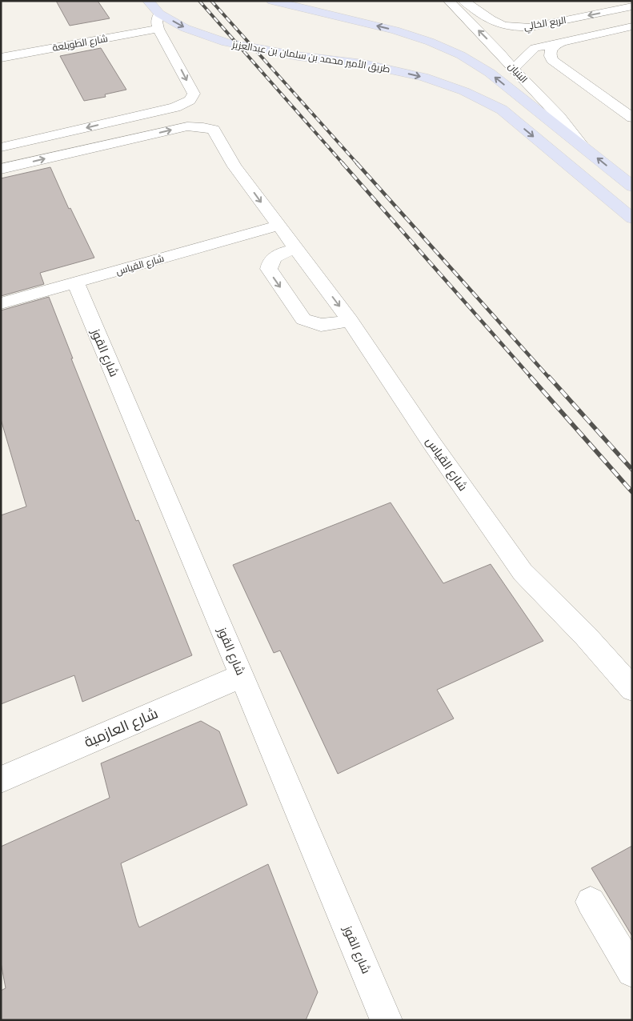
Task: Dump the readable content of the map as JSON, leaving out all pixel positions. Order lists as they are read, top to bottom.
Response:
{
  "streets": {
    "main road": ["طريق الأمير محمد بن سلمان بن عبدالعزيز"],
    "street": [
      "الربع الخالي",
      "شارع الطويلعة",
      "البنيان",
      "شارع القياس",
      "شارع القوز",
      "شارع العازمية"
    ]
  },
  "crossings": [
    ["الربع الخالي", "البنيان"],
    ["شارع الطويلعة", "شارع القياس"],
    ["شارع القياس", "شارع القوز"],
    ["شارع القوز", "شارع العازمية"]
  ],
  "one_way": ["البنيان"]
}
